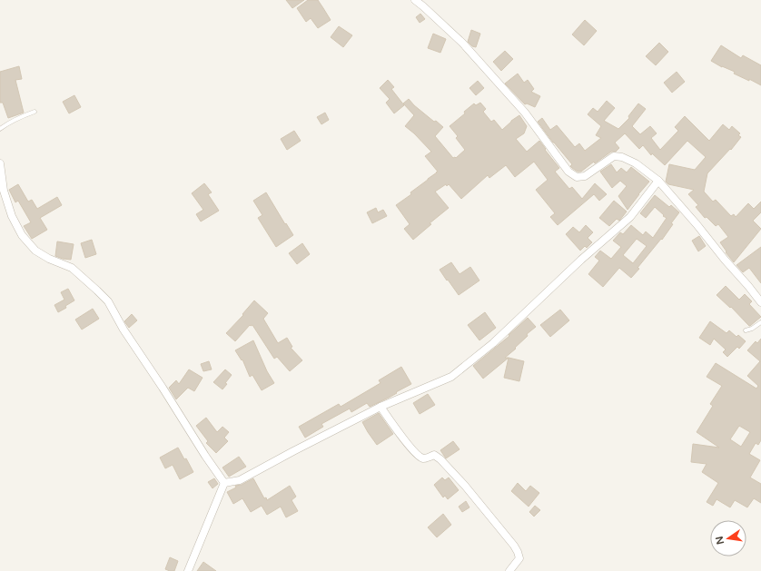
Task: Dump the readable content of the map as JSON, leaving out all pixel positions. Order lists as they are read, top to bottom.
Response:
{
  "north": "left"
}
